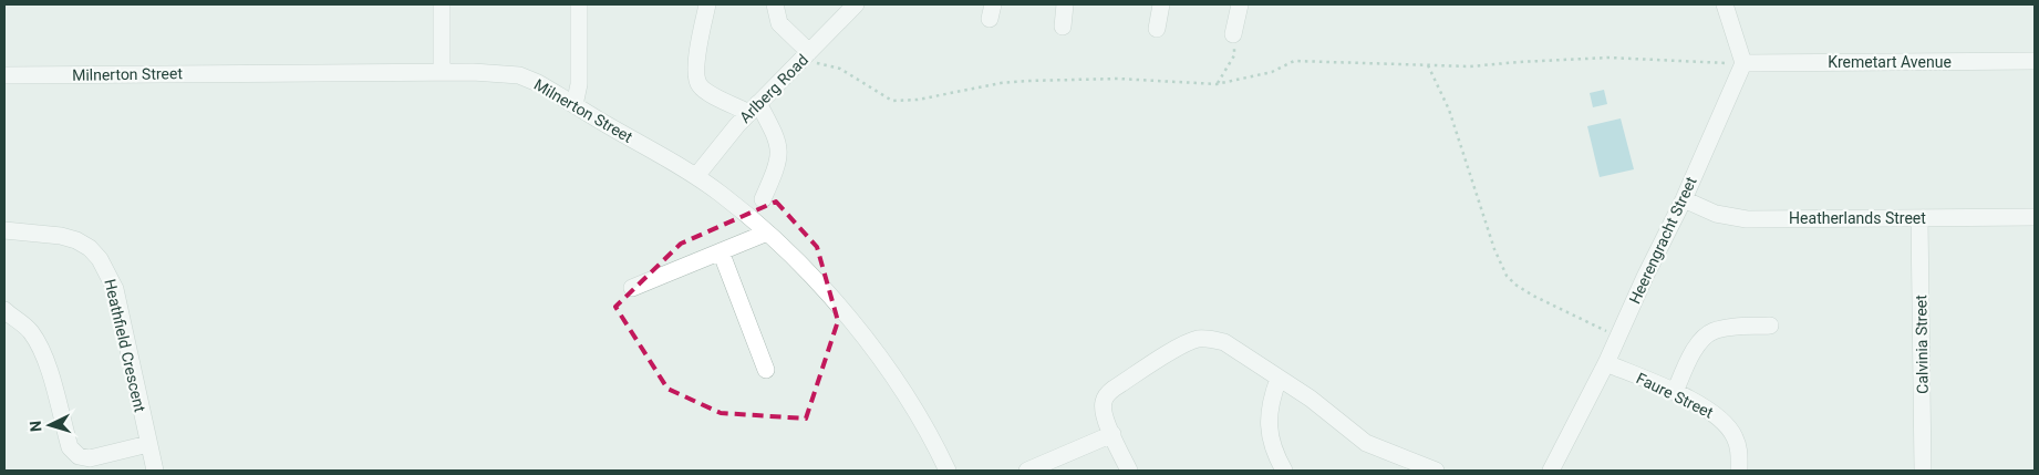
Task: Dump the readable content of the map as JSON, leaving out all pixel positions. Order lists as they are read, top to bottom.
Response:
{
  "streets": {
    "street": [
      "Kremetart Avenue",
      "Milnerton Street",
      "Arlberg Road",
      "Heatherlands Street",
      "Heerengracht Street",
      "Calvinia Street",
      "Heathfield Crescent",
      "Faure Street"
    ]
  },
  "crossings": [
    ["Kremetart Avenue", "Heerengracht Street"],
    ["Milnerton Street", "Arlberg Road"],
    ["Heatherlands Street", "Heerengracht Street"],
    ["Heatherlands Street", "Calvinia Street"],
    ["Heerengracht Street", "Faure Street"]
  ],
  "north": "left"
}
